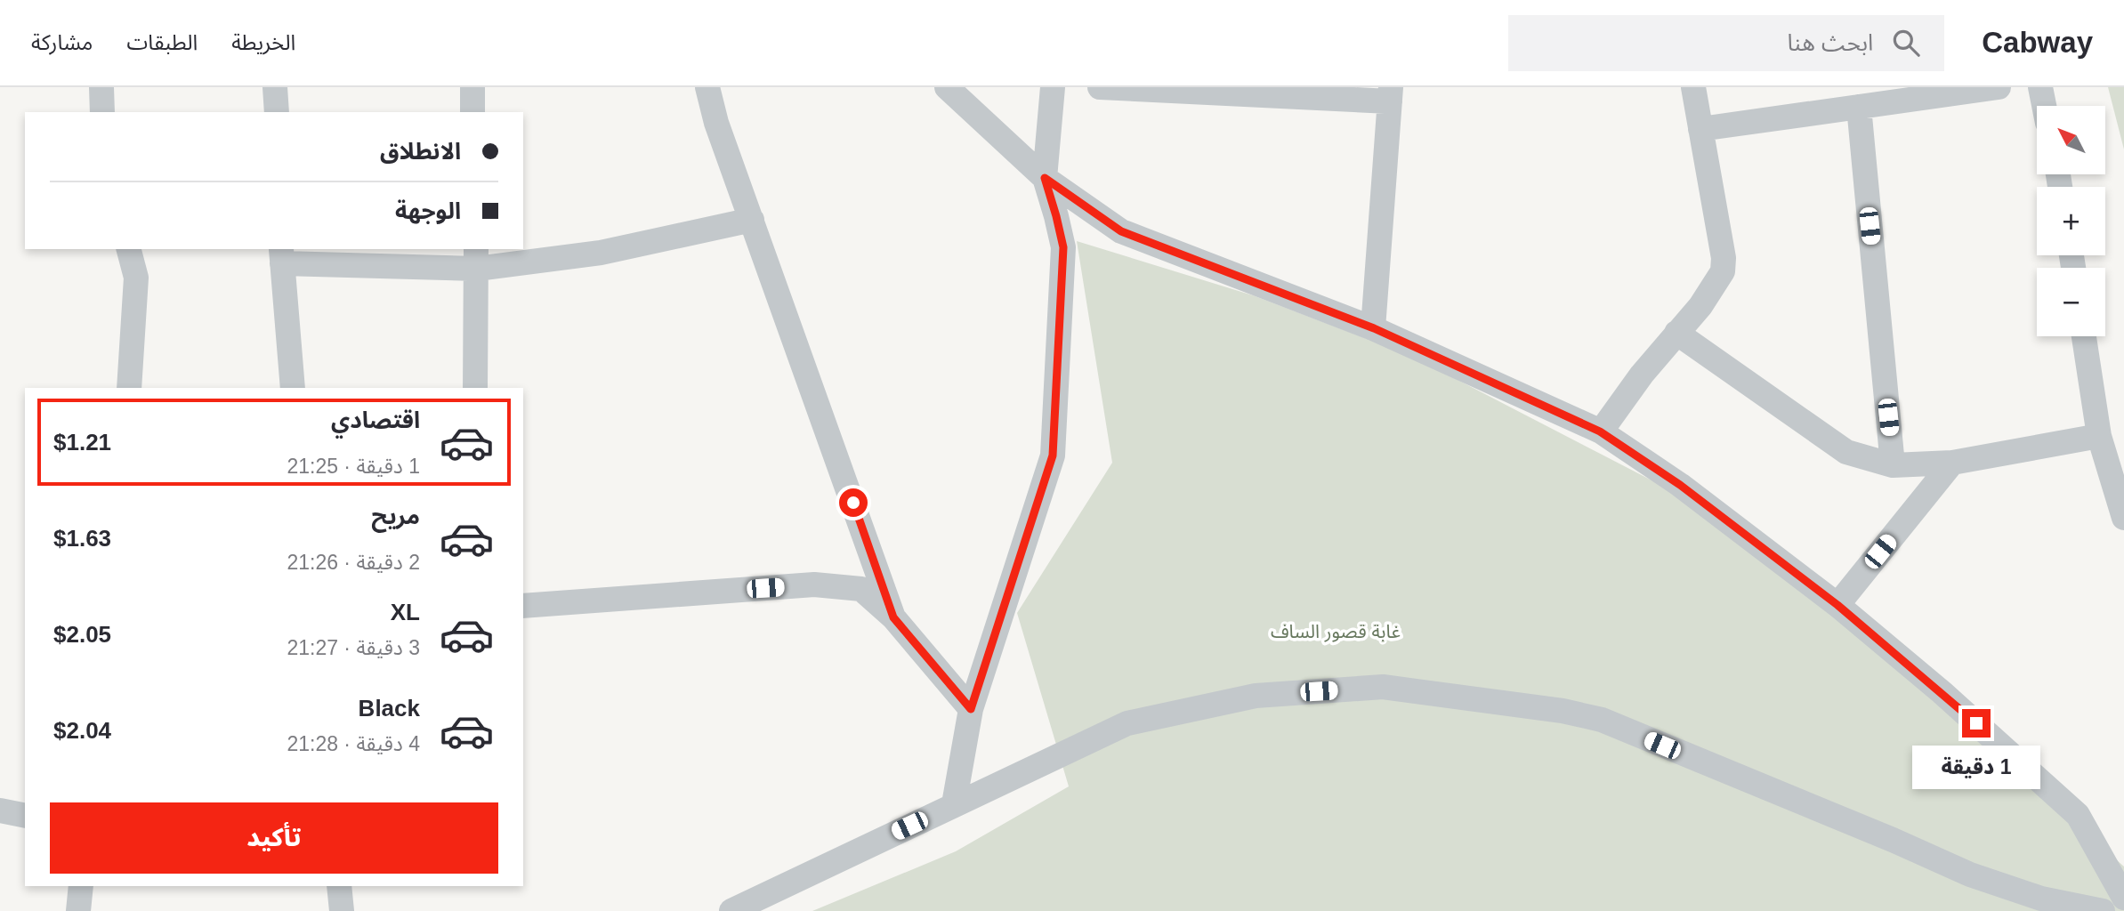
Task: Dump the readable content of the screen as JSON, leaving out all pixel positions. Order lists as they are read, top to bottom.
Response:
{
  "parks": ["غابة قصور الساف"],
  "north": "top left",
  "page": {
    "header": "Cabway",
    "search": "ابحث هنا",
    "nav": ["الخريطة", "الطبقات", "مشاركة"],
    "map_buttons": ["+", "−"],
    "banner": ["الانطلاق", "الوجهة"],
    "list": [
      {
        "name": "اقتصادي",
        "note": "1 دقيقة · 21:25",
        "value": "$1.21"
      },
      {
        "name": "مريح",
        "note": "2 دقيقة · 21:26",
        "value": "$1.63"
      },
      {
        "name": "XL",
        "note": "3 دقيقة · 21:27",
        "value": "$2.05"
      },
      {
        "name": "Black",
        "note": "4 دقيقة · 21:28",
        "value": "$2.04"
      }
    ],
    "bubble": "1 دقيقة",
    "buttons": "تأكيد"
  }
}
